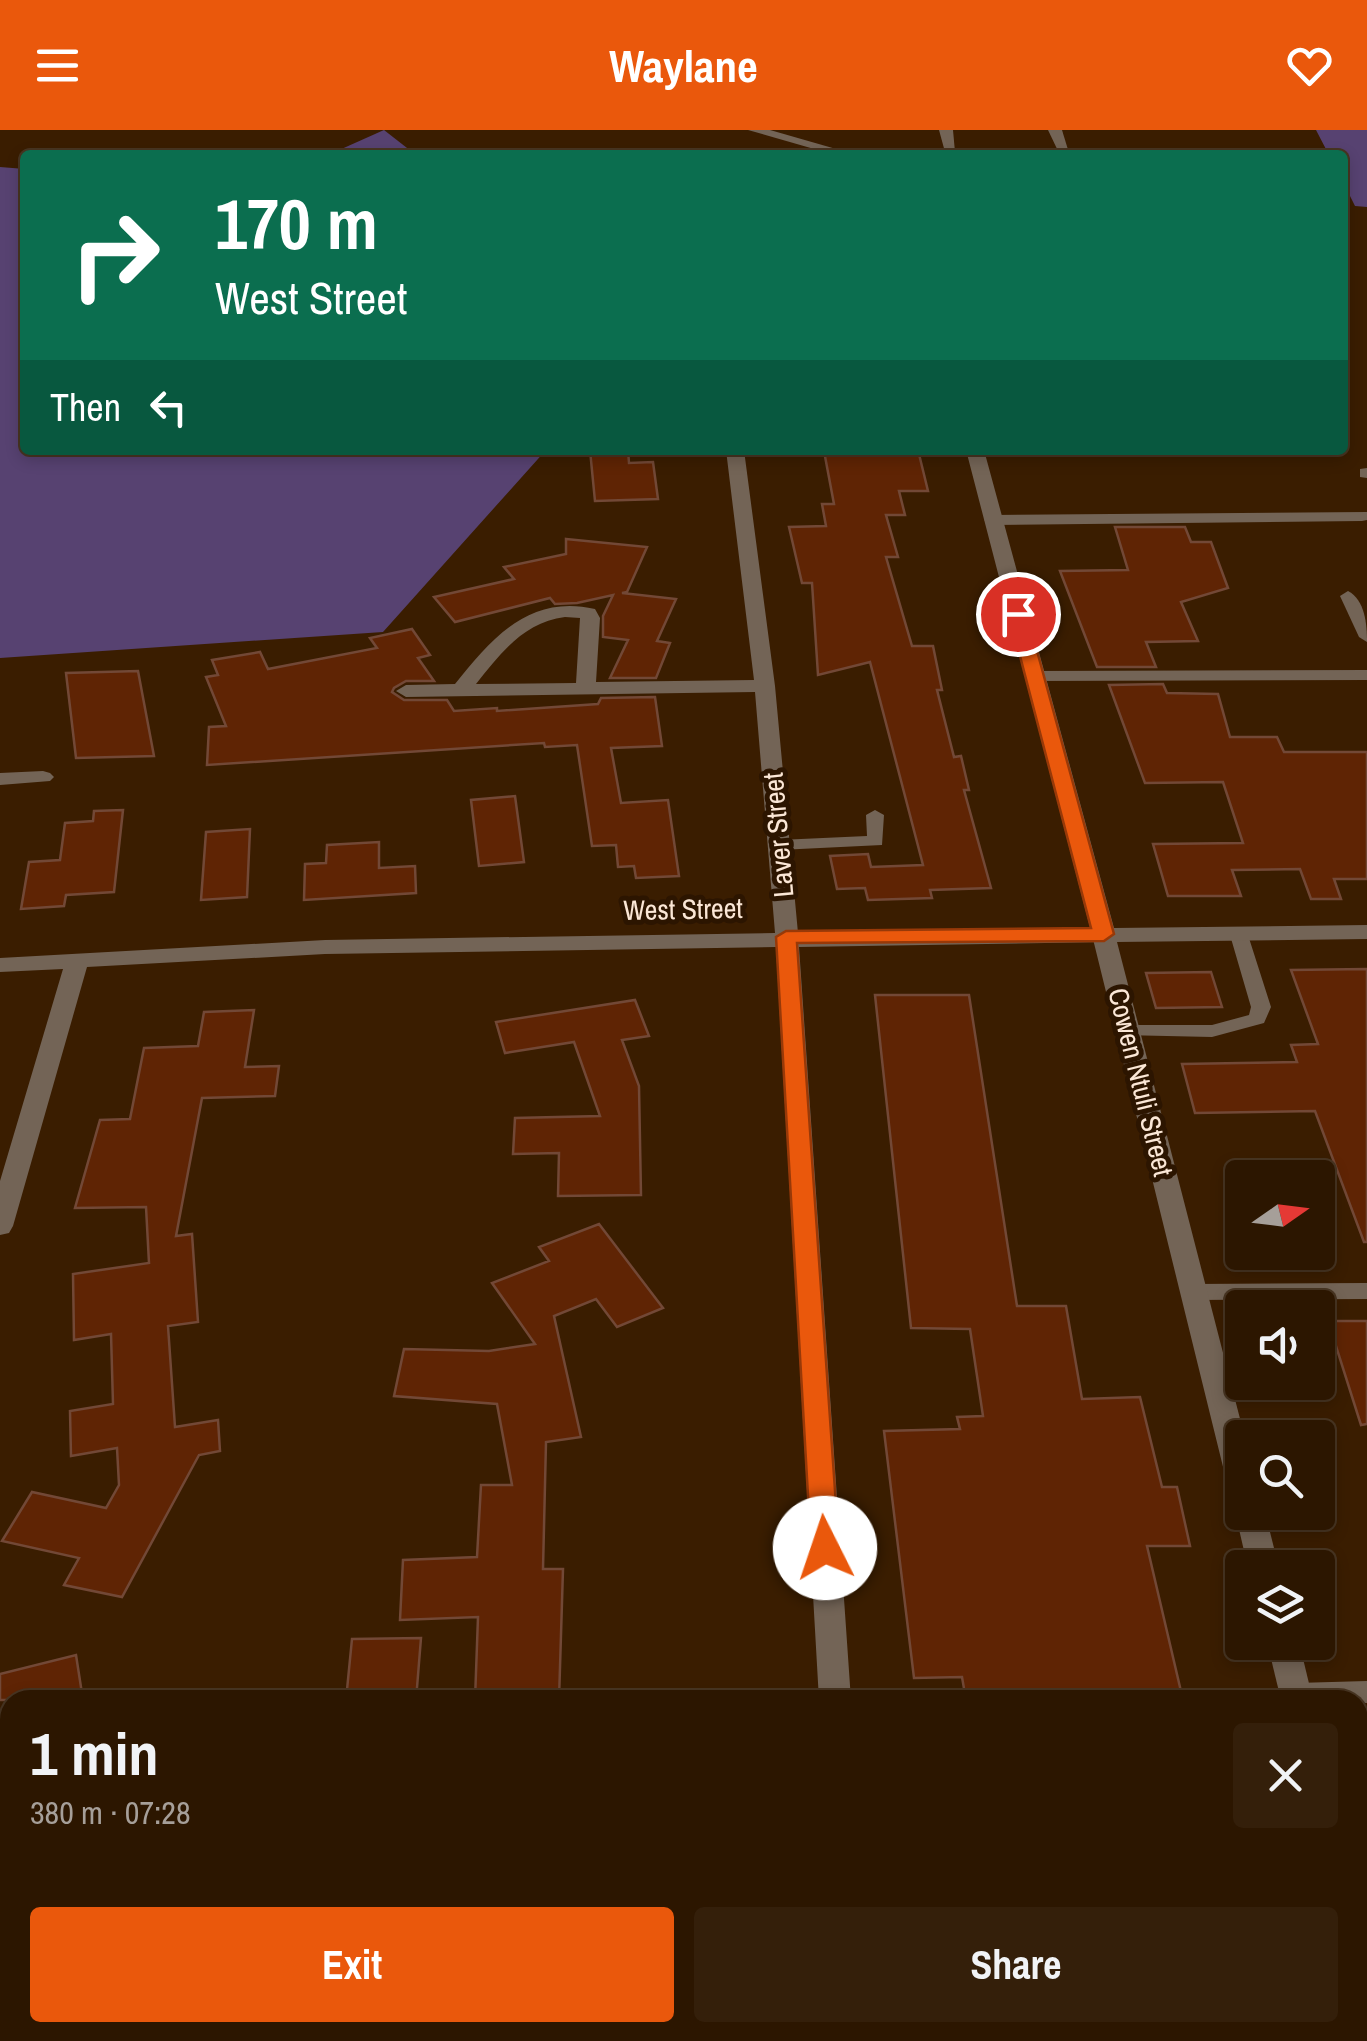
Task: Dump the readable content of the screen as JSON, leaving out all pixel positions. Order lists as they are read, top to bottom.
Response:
{
  "streets": {
    "street": ["Laver Street", "West Street", "Cowen Ntuli Street"]
  },
  "crossings": [
    ["Laver Street", "West Street"],
    ["West Street", "Cowen Ntuli Street"]
  ],
  "north": "right",
  "page": {
    "header": "Waylane",
    "turn": ["170 m", "West Street"],
    "then": "Then",
    "heading": ["1 min", "380 m · 07:28"],
    "buttons": ["Exit", "Share"]
  }
}
